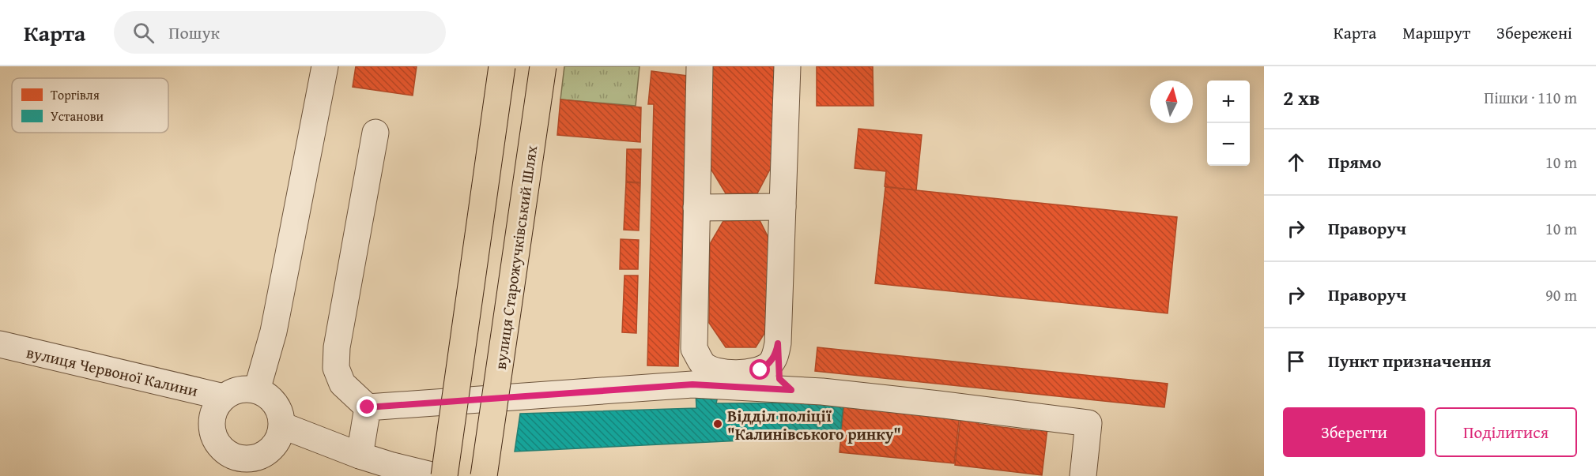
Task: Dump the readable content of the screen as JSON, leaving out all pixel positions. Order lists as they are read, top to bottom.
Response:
{
  "streets": {
    "main road": ["вулиця Старожучківський Шлях"],
    "lane": ["вулиця Червоної Калини"]
  },
  "places": ["Відділ поліції \"Калинівського ринку\""],
  "legend": ["Торгівля", "Установи"],
  "north": "top",
  "page": {
    "header": "Карта",
    "search": "Пошук",
    "nav": ["Карта", "Маршрут", "Збережені"],
    "heading": ["2 хв", "Пішки · 110 m"],
    "map_buttons": ["+", "−"],
    "list": [
      ["Прямо", "10 m"],
      ["Праворуч", "10 m"],
      ["Праворуч", "90 m"],
      "Пункт призначення"
    ],
    "buttons": ["Зберегти", "Поділитися"]
  }
}
